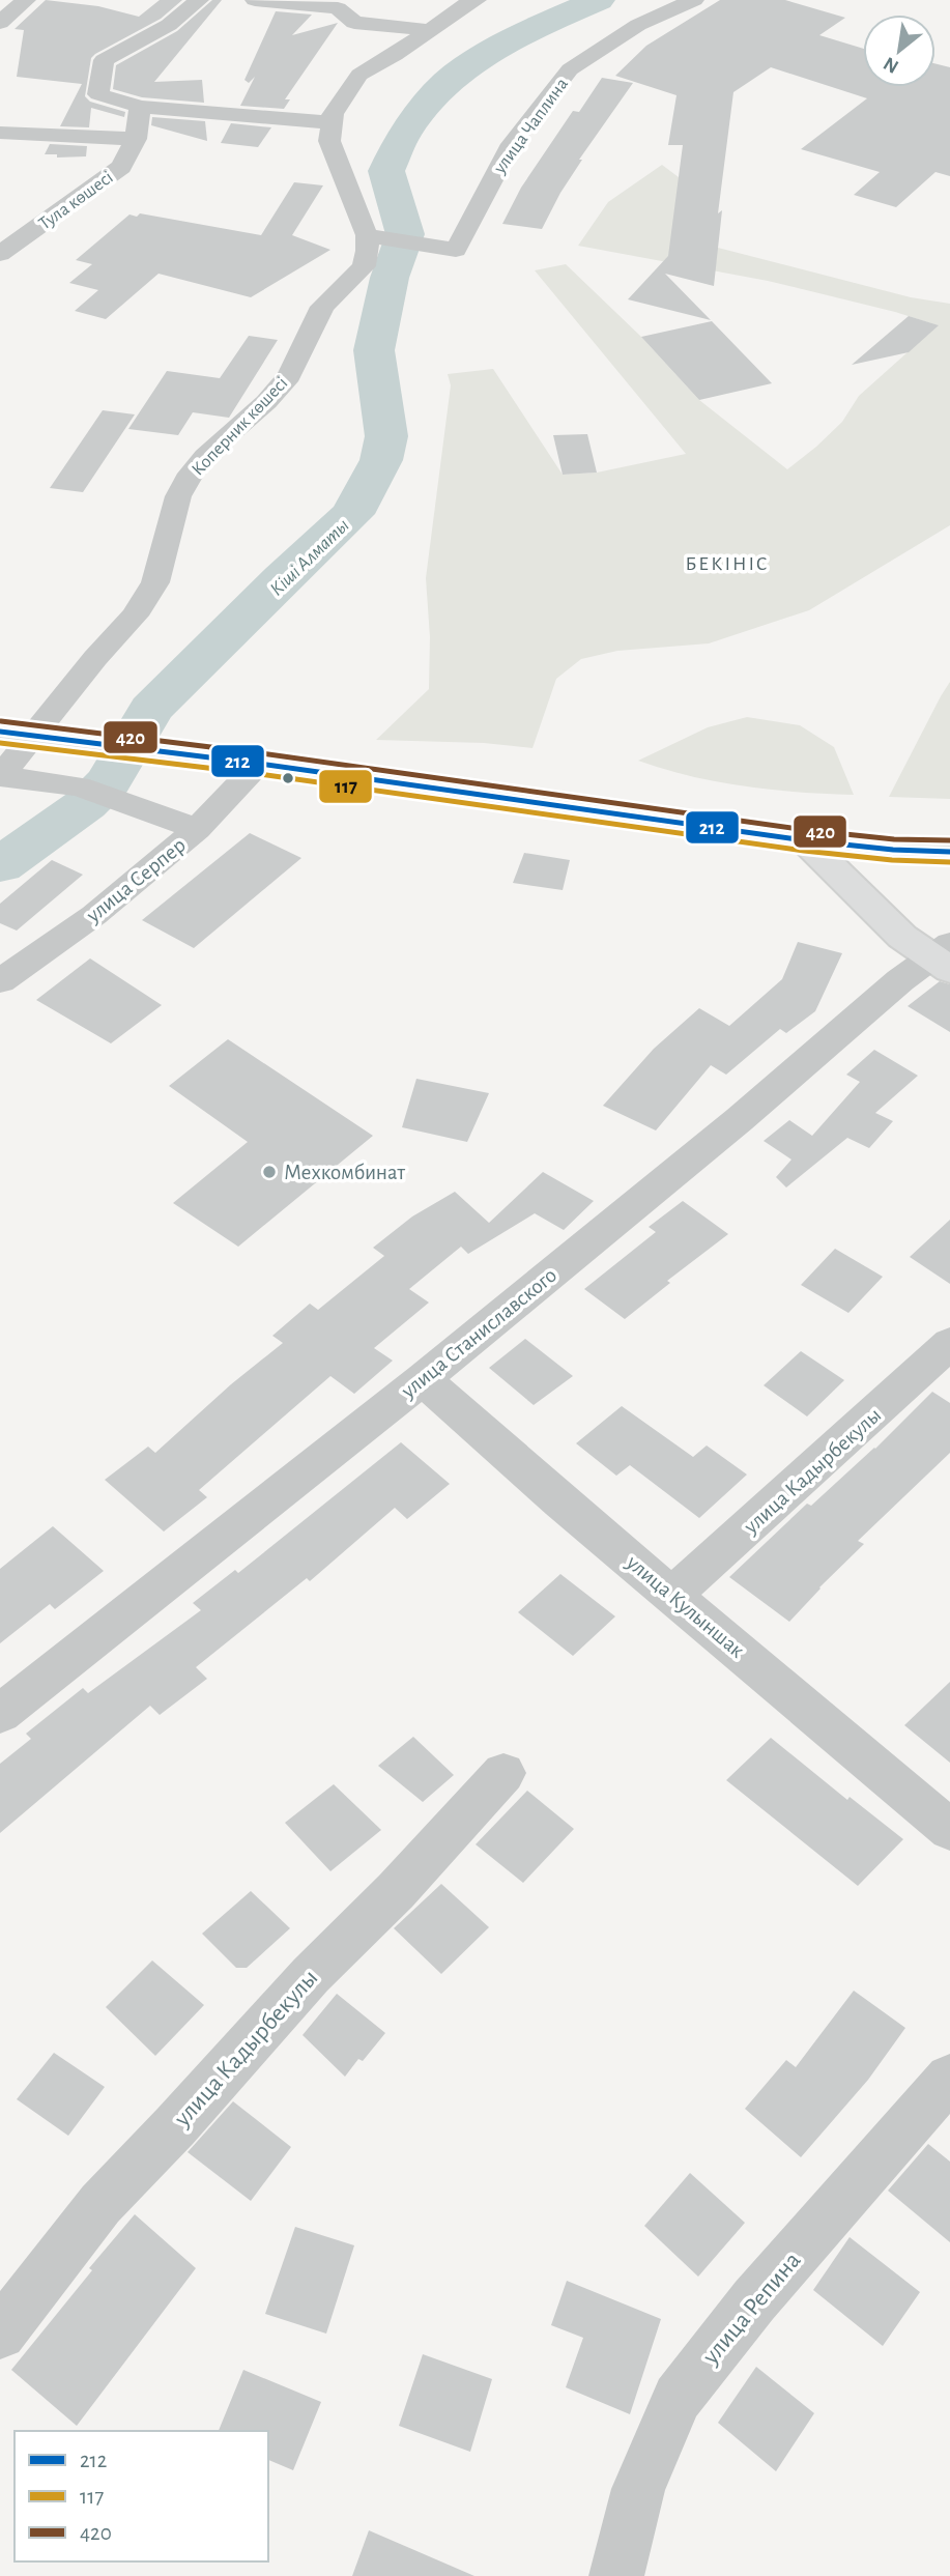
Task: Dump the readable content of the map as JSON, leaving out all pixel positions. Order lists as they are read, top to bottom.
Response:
{
  "streets": {
    "street": [
      "улица Чаплина",
      "Тула көшесі",
      "Коперник көшесі",
      "улица Серпер",
      "улица Станиславского",
      "улица Кадырбекулы",
      "улица Кулыншак",
      "улица Репина"
    ]
  },
  "crossings": [
    ["улица Чаплина", "Коперник көшесі"],
    ["улица Станиславского", "улица Кулыншак"],
    ["улица Кадырбекулы", "улица Кулыншак"]
  ],
  "districts": ["БЕКІНІС"],
  "water": ["Кіші Алматы"],
  "places": ["Мехкомбинат"],
  "lines": ["transit line 420", "transit line 212", "transit line 117"],
  "legend": ["212", "117", "420"],
  "north": "bottom left"
}
